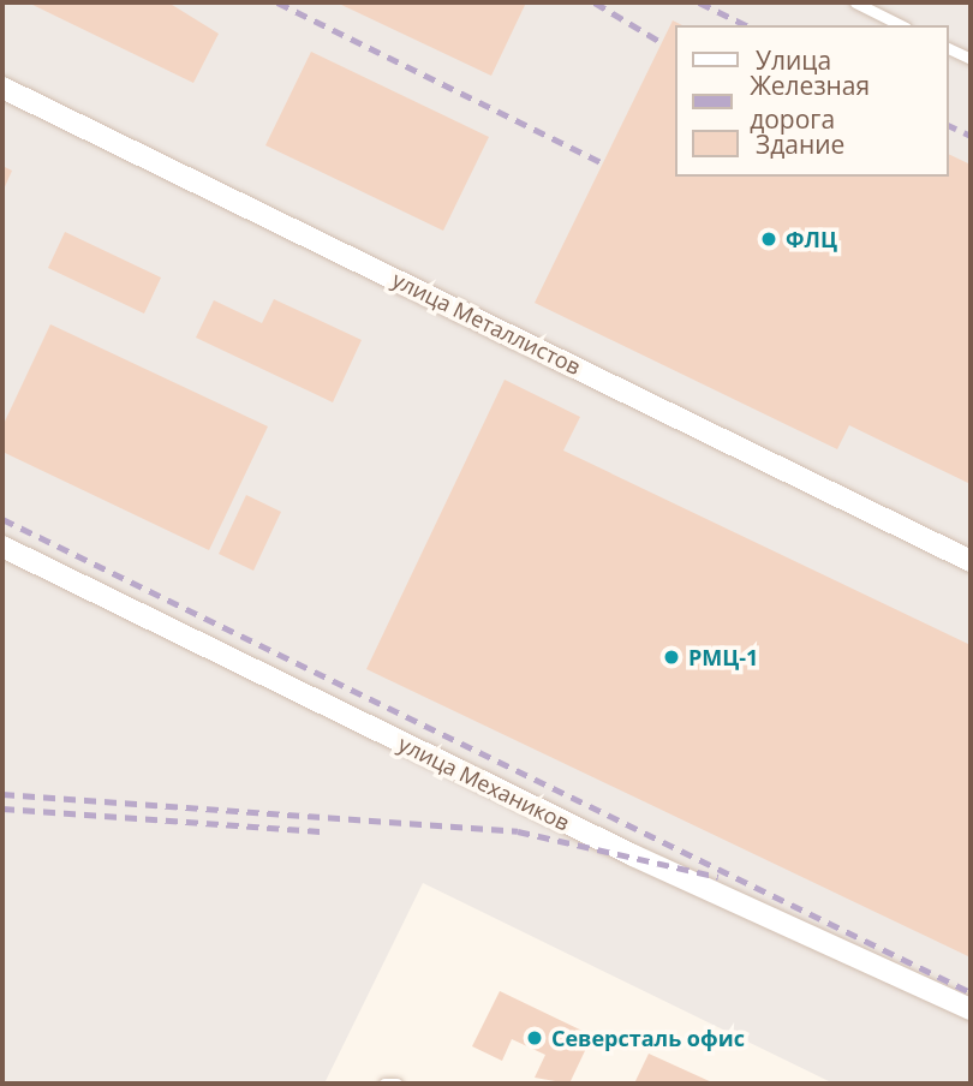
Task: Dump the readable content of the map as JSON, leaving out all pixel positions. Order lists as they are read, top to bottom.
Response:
{
  "streets": {
    "street": ["улица Металлистов", "улица Механиков"]
  },
  "places": ["ФЛЦ", "РМЦ-1", "Северсталь офис"],
  "legend": ["Улица", "Железная дорога", "Здание"]
}
